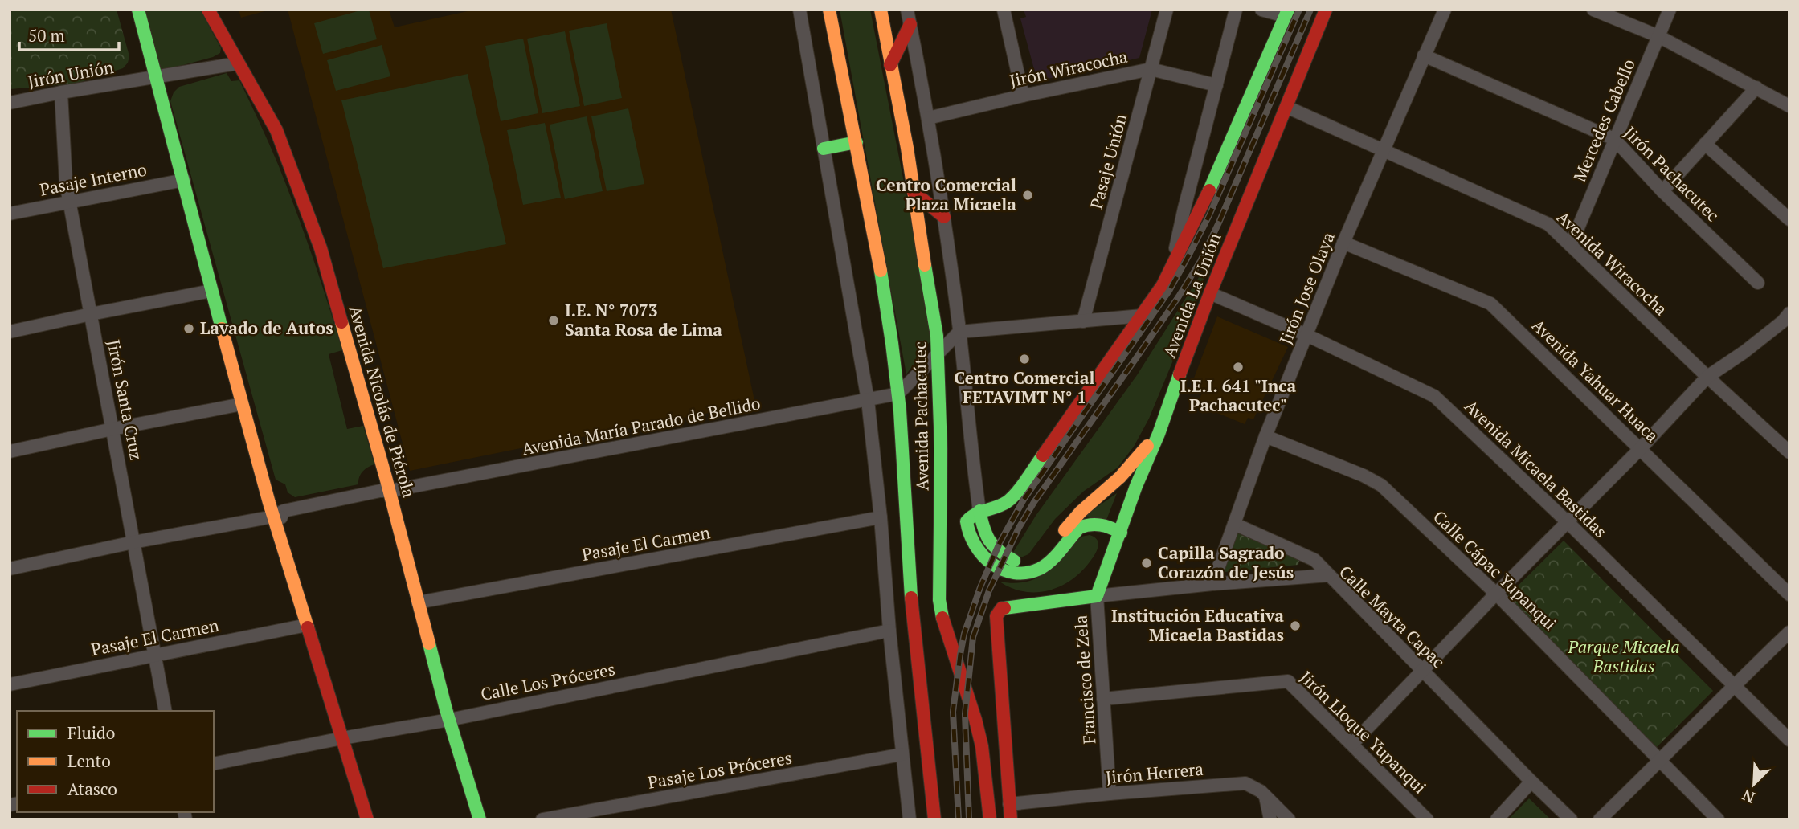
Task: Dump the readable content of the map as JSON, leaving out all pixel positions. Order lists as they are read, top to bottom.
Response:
{
  "streets": {
    "main road": [
      "Avenida La Unión",
      "Avenida Nicolás de Piérola",
      "Avenida Pachacútec",
      "Calle Mayta Capac"
    ],
    "street": [
      "Jirón Wiracocha",
      "Jirón Unión",
      "Mercedes Cabello",
      "Pasaje Unión",
      "Jirón Pachacutec",
      "Pasaje Interno",
      "Avenida Wiracocha",
      "Jirón Jose Olaya",
      "Avenida Yahuar Huaca",
      "Jirón Santa Cruz",
      "Avenida María Parado de Bellido",
      "Avenida Micaela Bastidas",
      "Pasaje El Carmen",
      "Calle Cápac Yupanqui",
      "Francisco de Zela",
      "Calle Los Próceres",
      "Jirón Lloque Yupanqui",
      "Pasaje Los Próceres",
      "Jirón Herrera"
    ]
  },
  "crossings": [
    ["Jirón Wiracocha", "Pasaje Unión"],
    ["Jirón Unión", "Jirón Santa Cruz"],
    ["Jirón Unión", "Avenida Nicolás de Piérola"],
    ["Mercedes Cabello", "Jirón Pachacutec"],
    ["Mercedes Cabello", "Avenida Wiracocha"],
    ["Jirón Pachacutec", "Jirón Jose Olaya"],
    ["Pasaje Interno", "Jirón Santa Cruz"],
    ["Avenida Wiracocha", "Jirón Jose Olaya"],
    ["Avenida Wiracocha", "Avenida La Unión"],
    ["Jirón Jose Olaya", "Avenida Yahuar Huaca"],
    ["Jirón Jose Olaya", "Avenida Micaela Bastidas"],
    ["Jirón Jose Olaya", "Calle Cápac Yupanqui"],
    ["Jirón Jose Olaya", "Calle Mayta Capac"],
    ["Avenida La Unión", "Avenida Micaela Bastidas"],
    ["Avenida La Unión", "Calle Mayta Capac"],
    ["Avenida La Unión", "Francisco de Zela"],
    ["Jirón Santa Cruz", "Avenida María Parado de Bellido"],
    ["Jirón Santa Cruz", "Pasaje El Carmen"],
    ["Avenida Nicolás de Piérola", "Avenida María Parado de Bellido"],
    ["Avenida Nicolás de Piérola", "Pasaje El Carmen"],
    ["Avenida Nicolás de Piérola", "Calle Los Próceres"],
    ["Avenida Pachacútec", "Avenida María Parado de Bellido"],
    ["Calle Mayta Capac", "Francisco de Zela"],
    ["Calle Mayta Capac", "Jirón Herrera"],
    ["Francisco de Zela", "Jirón Lloque Yupanqui"],
    ["Francisco de Zela", "Jirón Herrera"]
  ],
  "parks": ["Parque Micaela Bastidas"],
  "places": [
    "Centro Comercial Plaza Micaela",
    "I.E. N° 7073 Santa Rosa de Lima",
    "Lavado de Autos",
    "Centro Comercial FETAVIMT N° 1",
    "I.E.I. 641 \"Inca Pachacutec\"",
    "Capilla Sagrado Corazón de Jesús",
    "Institución Educativa Micaela Bastidas"
  ],
  "legend": ["Fluido", "Lento", "Atasco"],
  "scale_bar": "50 m",
  "north": "bottom left"
}
